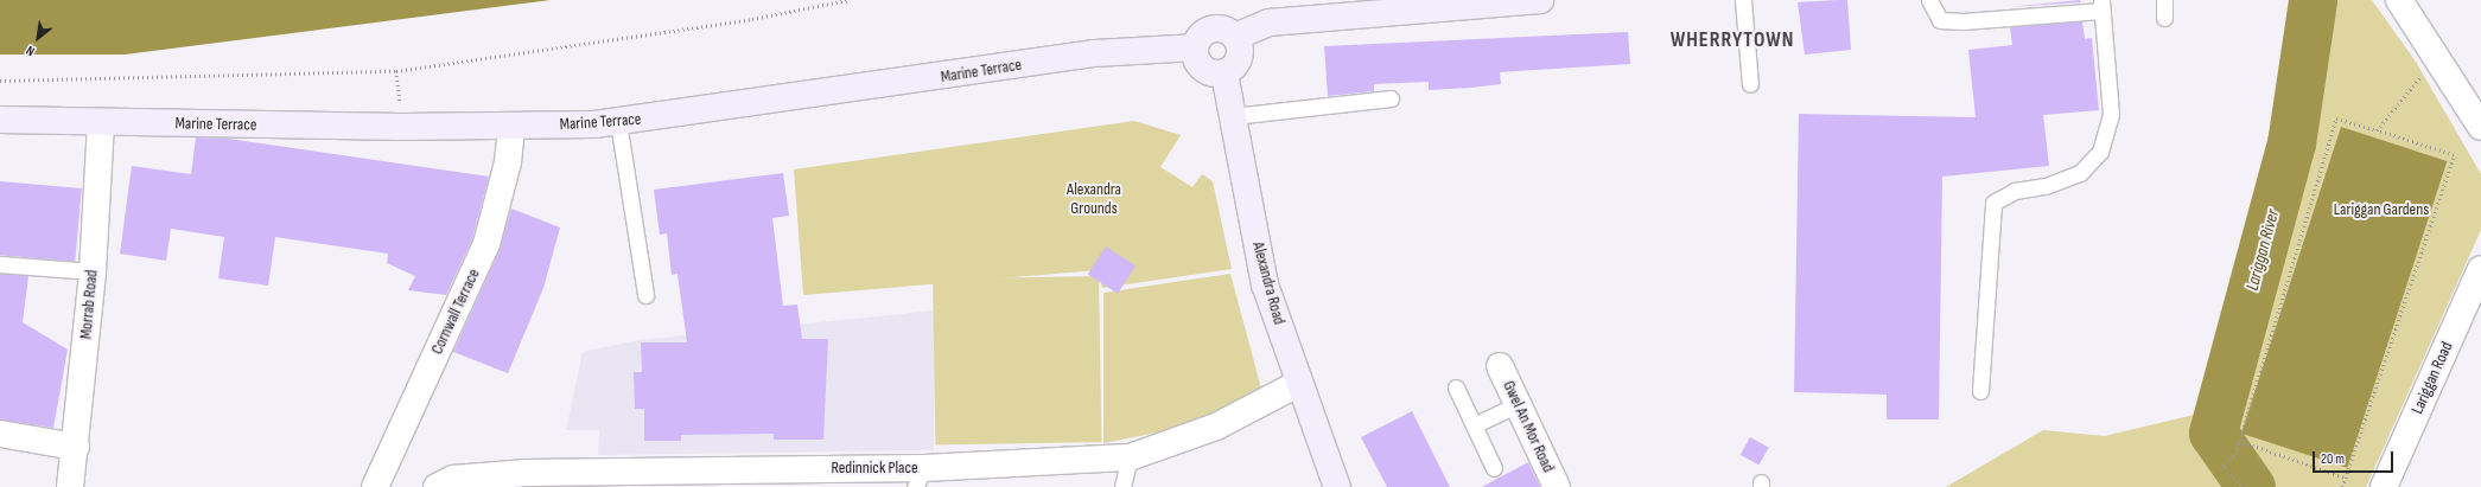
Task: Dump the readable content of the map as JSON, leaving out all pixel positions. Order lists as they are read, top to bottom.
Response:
{
  "streets": {
    "street": [
      "Marine Terrace",
      "Alexandra Road",
      "Morrab Road",
      "Cornwall Terrace",
      "Lariggan Road",
      "Gwel An Mor Road",
      "Redinnick Place"
    ]
  },
  "crossings": [
    ["Marine Terrace", "Alexandra Road"],
    ["Marine Terrace", "Morrab Road"],
    ["Marine Terrace", "Cornwall Terrace"],
    ["Alexandra Road", "Redinnick Place"]
  ],
  "districts": ["WHERRYTOWN"],
  "water": ["Lariggan River"],
  "parks": ["Alexandra Grounds", "Lariggan Gardens"],
  "scale_bar": "20 m",
  "north": "bottom left"
}
